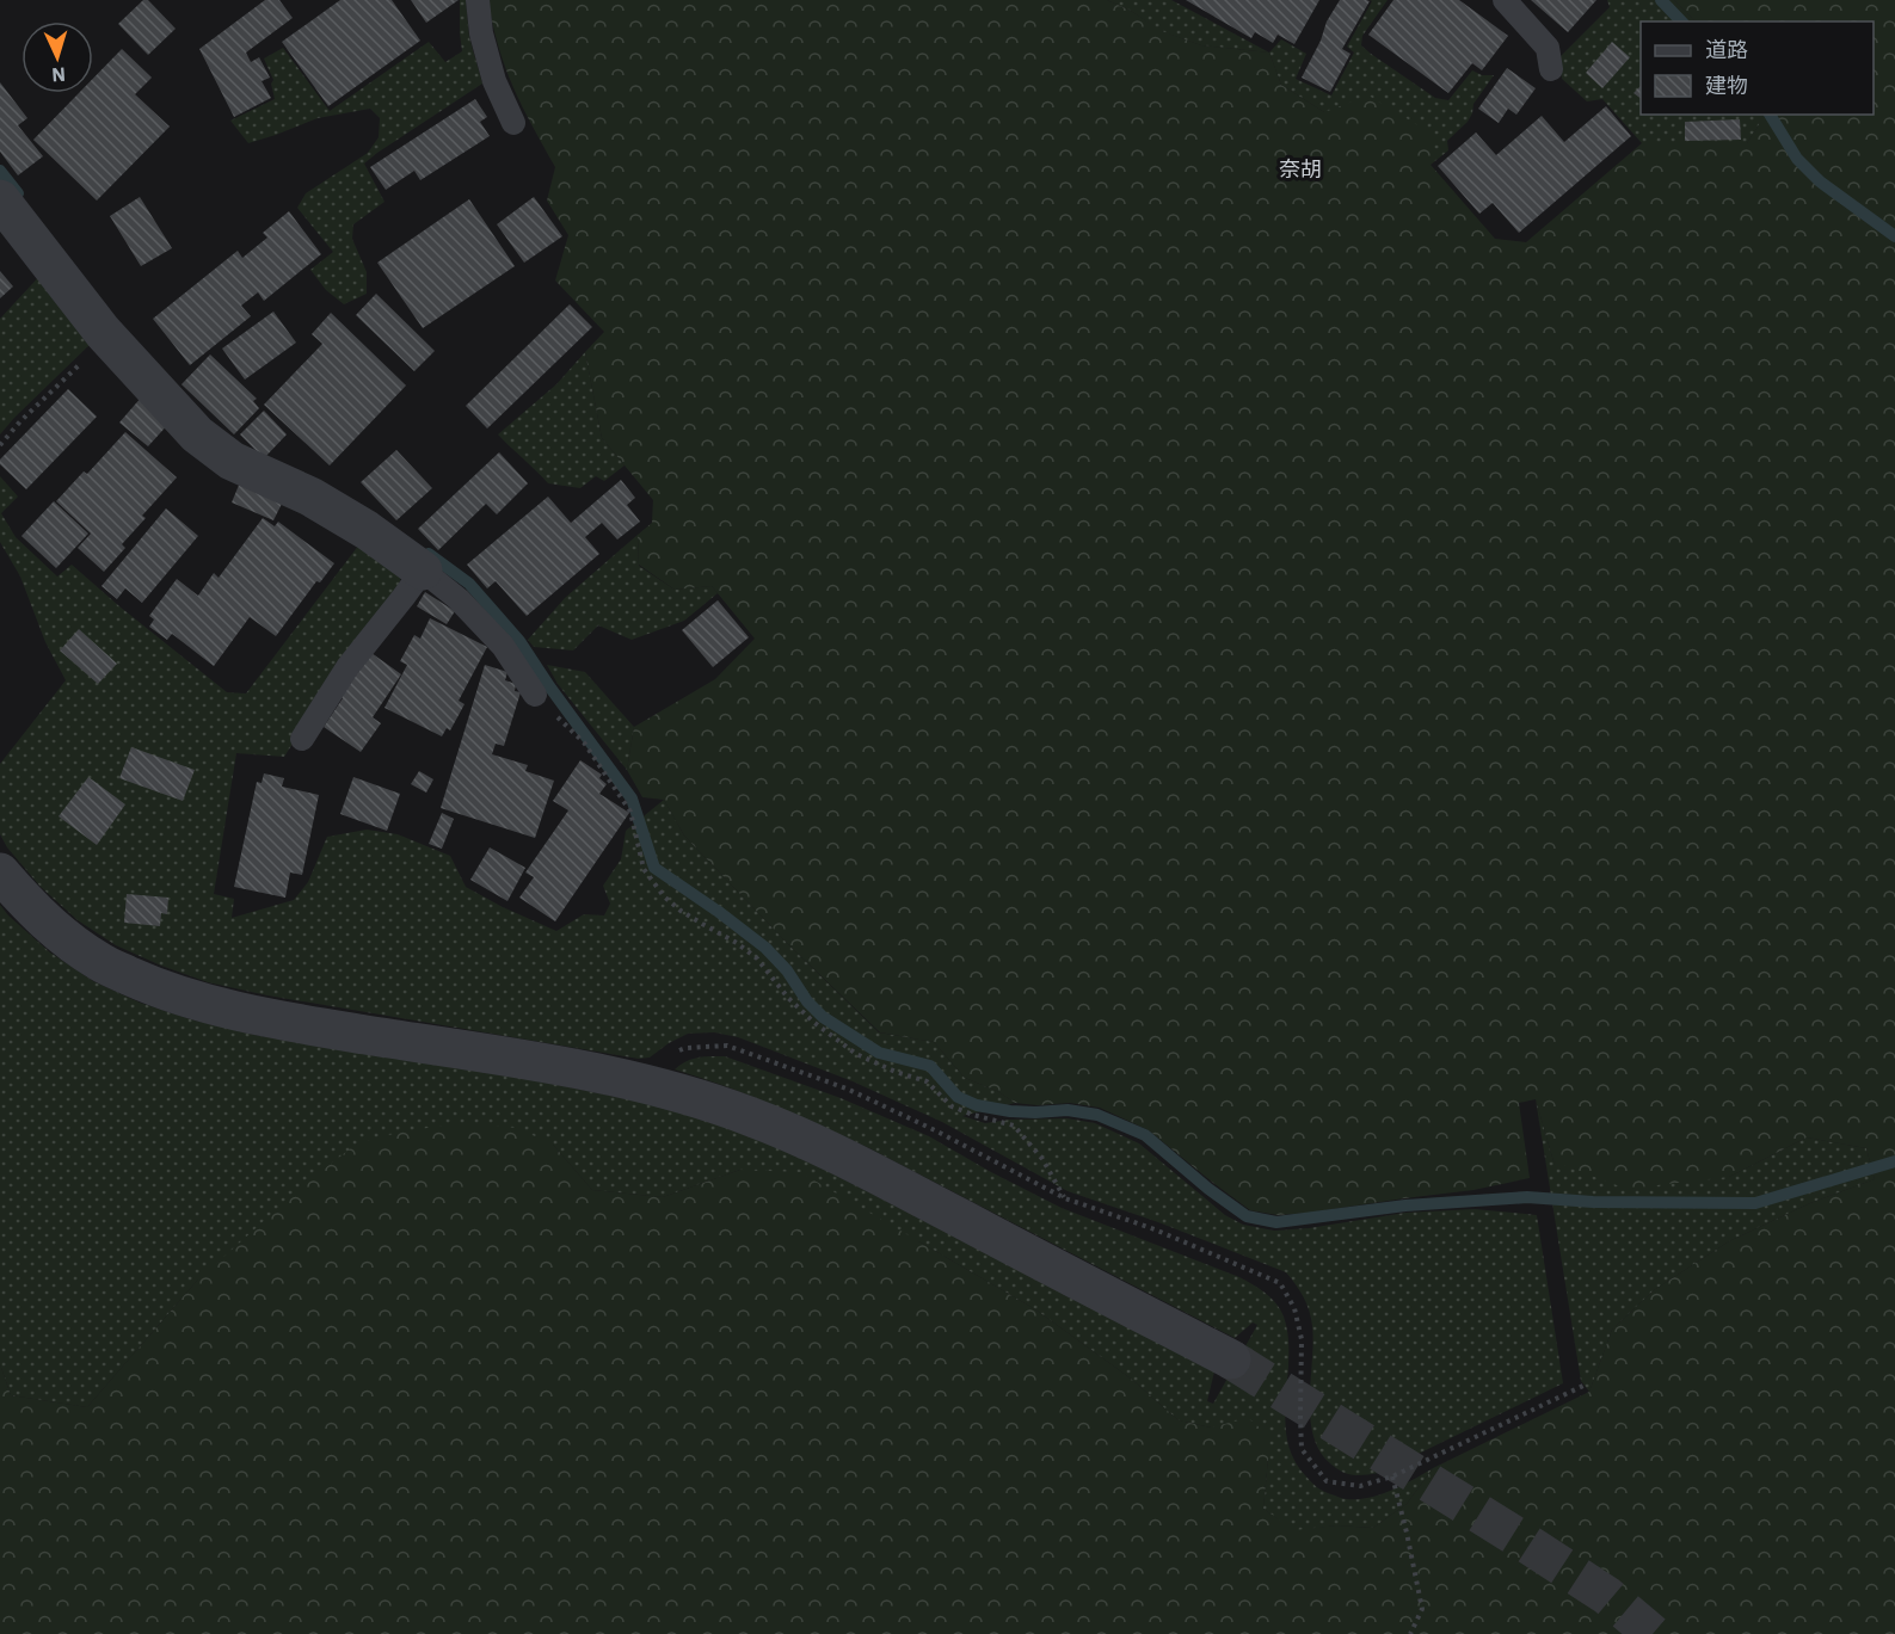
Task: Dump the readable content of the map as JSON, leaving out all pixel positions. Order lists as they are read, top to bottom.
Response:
{
  "districts": ["奈胡"],
  "legend": ["道路", "建物"],
  "north": "bottom"
}
